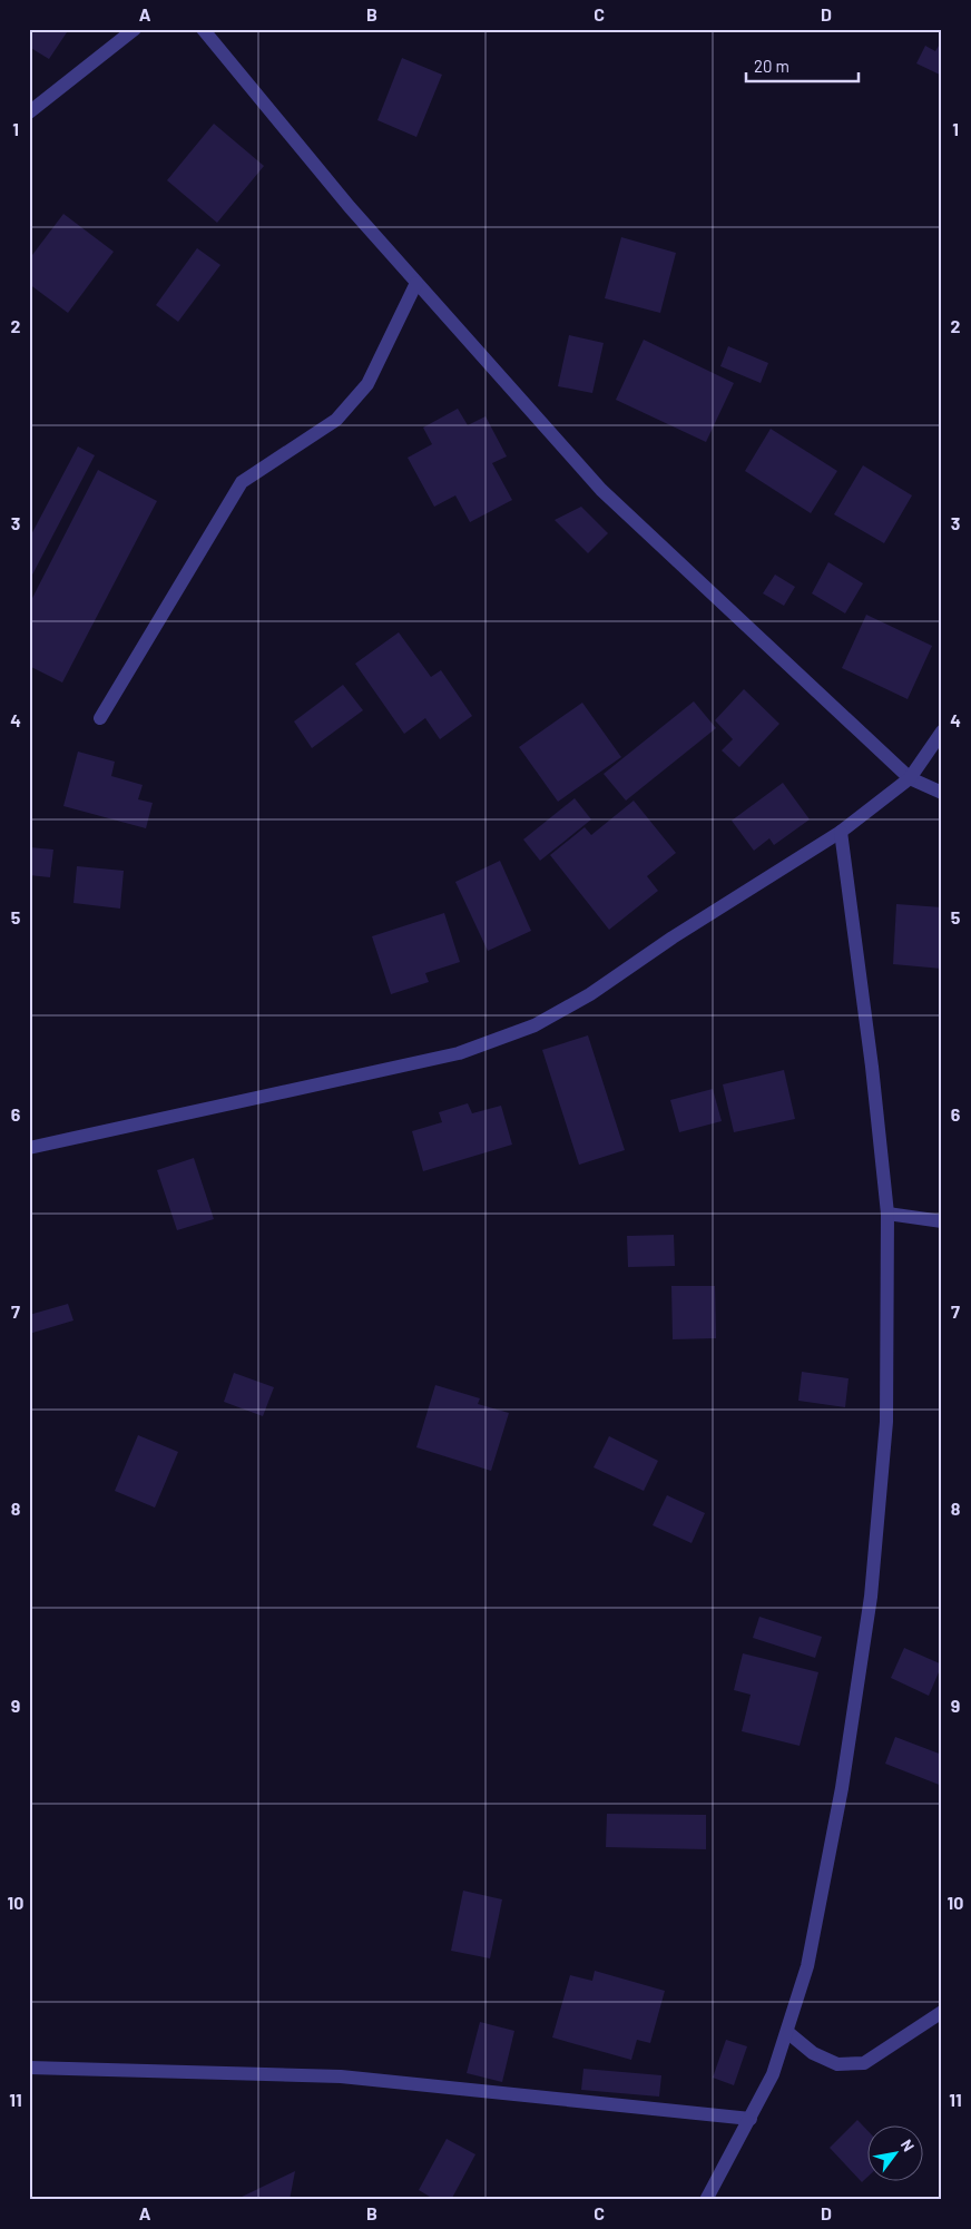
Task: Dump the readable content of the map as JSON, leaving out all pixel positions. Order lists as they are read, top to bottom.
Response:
{
  "scale_bar": "20 m",
  "north": "top right",
  "grid": {
    "columns": [
      "A",
      "B",
      "C",
      "D"
    ],
    "rows": [
      "1",
      "2",
      "3",
      "4",
      "5",
      "6",
      "7",
      "8",
      "9",
      "10",
      "11"
    ]
  }
}
